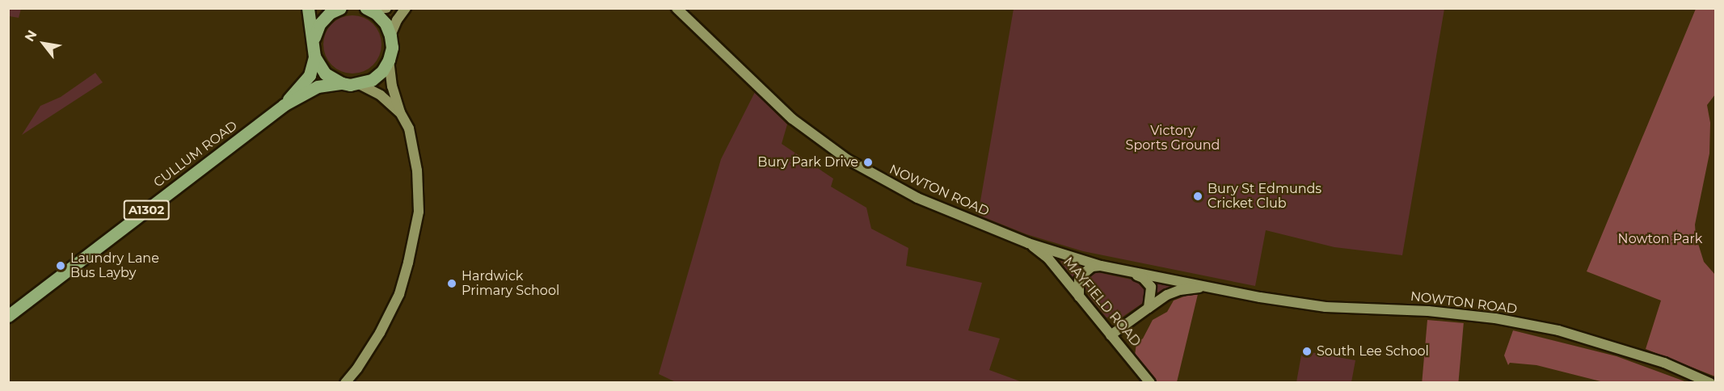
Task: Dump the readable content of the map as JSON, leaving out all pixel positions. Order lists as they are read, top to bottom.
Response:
{
  "streets": {
    "main road": ["CULLUM ROAD", "A1302"],
    "street": ["NOWTON ROAD", "MAYFIELD ROAD"]
  },
  "crossings": [
    ["NOWTON ROAD", "MAYFIELD ROAD"]
  ],
  "parks": ["Victory Sports Ground", "Nowton Park"],
  "places": [
    "Bury Park Drive",
    "Bury St Edmunds Cricket Club",
    "Laundry Lane Bus Layby",
    "Hardwick Primary School",
    "South Lee School"
  ],
  "north": "top left"
}
